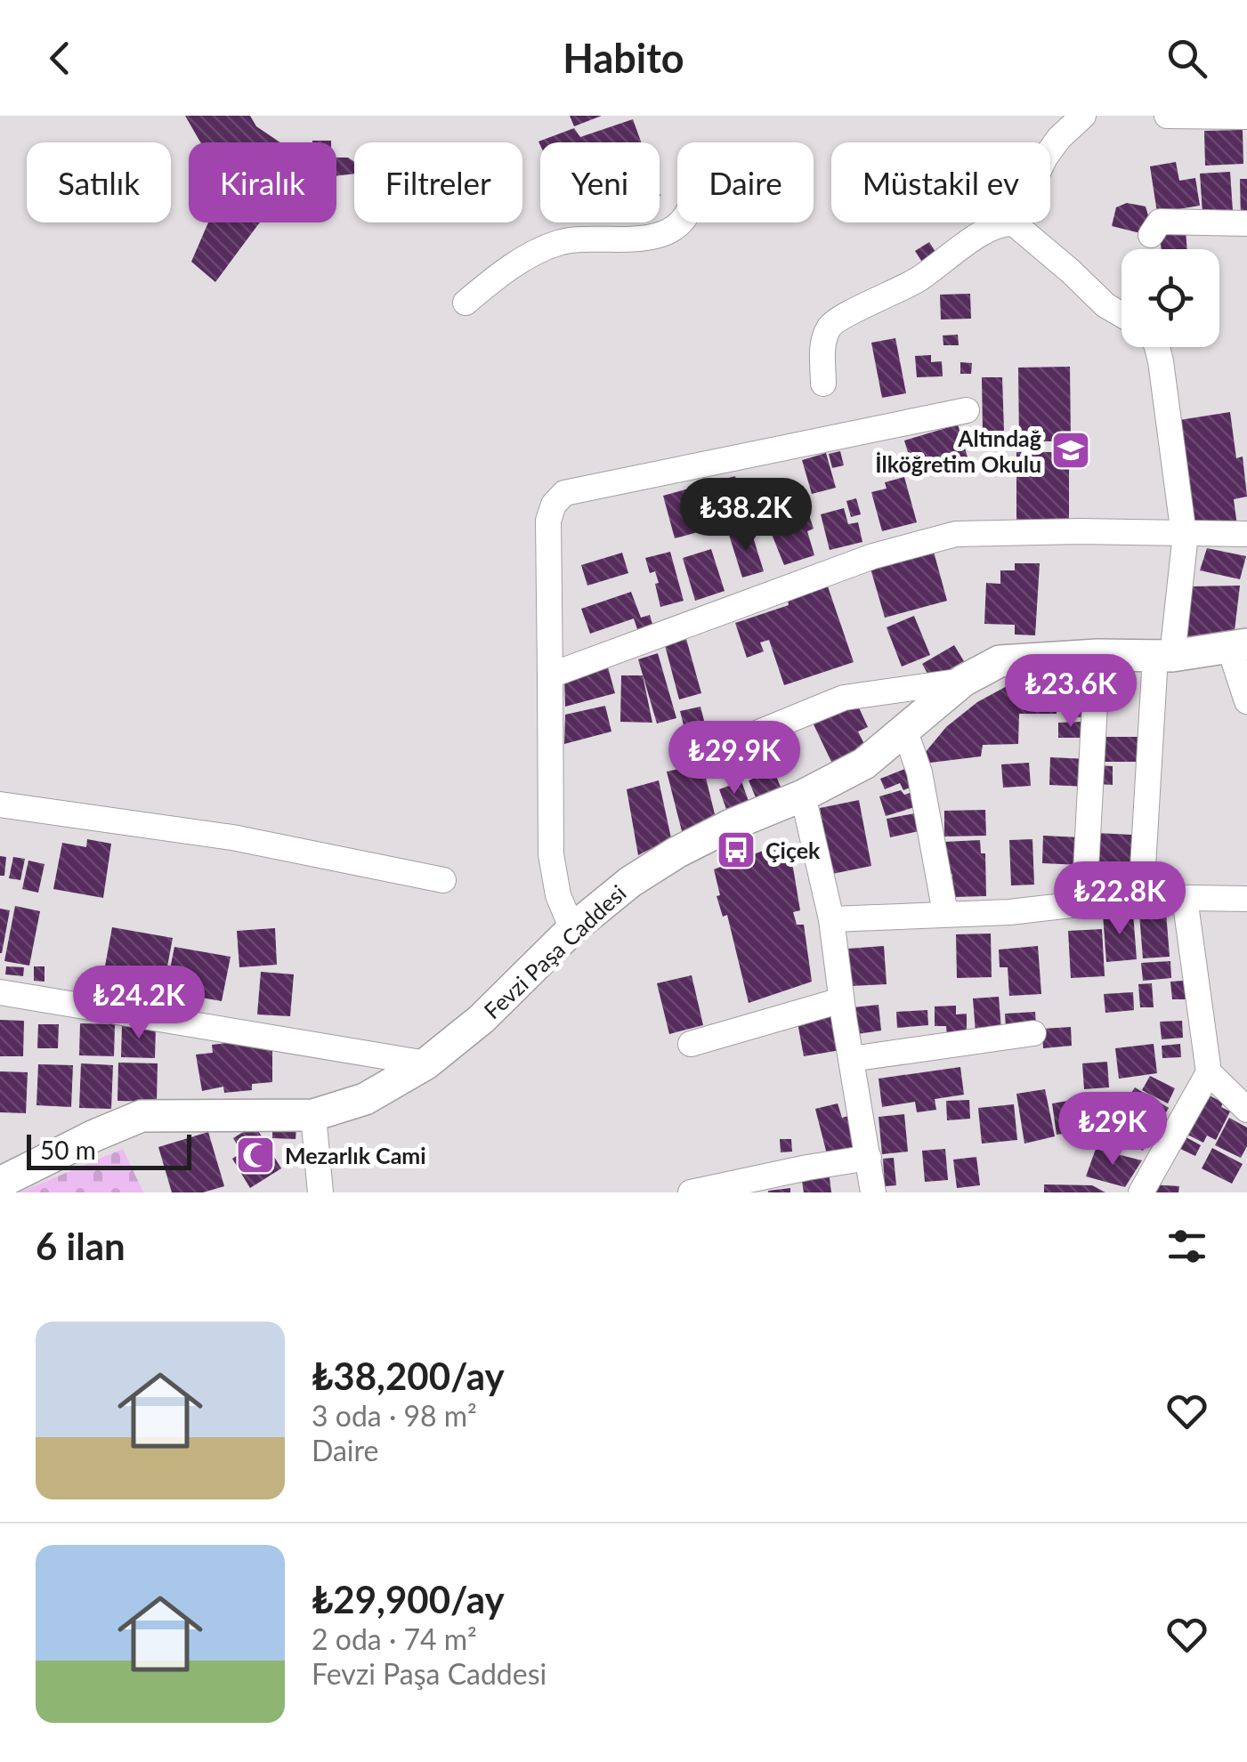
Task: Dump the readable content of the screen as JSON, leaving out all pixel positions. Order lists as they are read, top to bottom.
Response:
{
  "streets": {
    "street": ["Fevzi Paşa Caddesi"]
  },
  "places": {
    "school or university": ["Altındağ İlköğretim Okulu"],
    "bus stop": ["Çiçek"],
    "mosque": ["Mezarlık Cami"]
  },
  "scale_bar": "50 m",
  "page": {
    "header": "Habito",
    "chip": [
      "Satılık",
      "Kiralık",
      "Filtreler",
      "Yeni",
      "Daire",
      "Müstakil ev"
    ],
    "price": [
      "₺38.2K",
      "₺23.6K",
      "₺29.9K",
      "₺22.8K",
      "₺24.2K",
      "₺29K"
    ],
    "scale": "50 m",
    "heading": "6 ilan",
    "list": [
      {
        "name": "₺38,200/ay",
        "note": "3 oda · 98 m² · Daire"
      },
      {
        "name": "₺29,900/ay",
        "note": "2 oda · 74 m² · Fevzi Paşa Caddesi"
      }
    ]
  }
}
